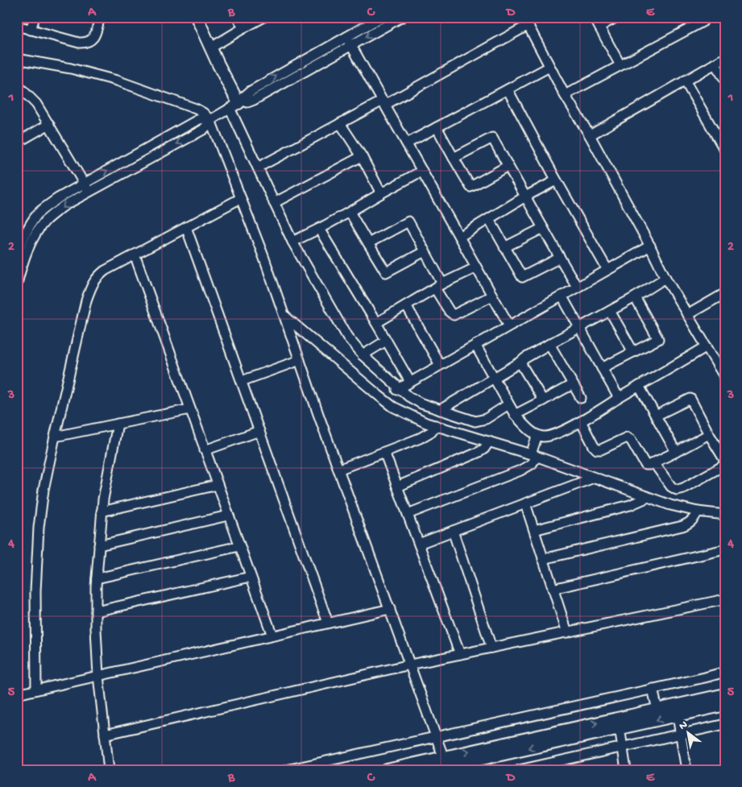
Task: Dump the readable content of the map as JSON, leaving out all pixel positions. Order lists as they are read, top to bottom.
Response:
{
  "north": "top left",
  "grid": {
    "columns": [
      "A",
      "B",
      "C",
      "D",
      "E"
    ],
    "rows": [
      "1",
      "2",
      "3",
      "4",
      "5"
    ]
  }
}
